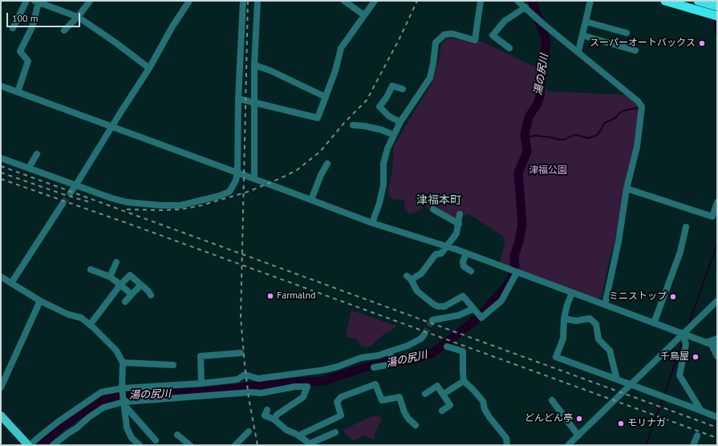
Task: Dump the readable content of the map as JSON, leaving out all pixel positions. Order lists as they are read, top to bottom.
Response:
{
  "districts": ["津福本町"],
  "water": ["湯の尻川"],
  "parks": ["津福公園"],
  "places": [
    "スーパーオートバックス",
    "Farmalnd",
    "ミニストップ",
    "千鳥屋",
    "どんどん亭",
    "モリナガ"
  ],
  "scale_bar": "100 m"
}
